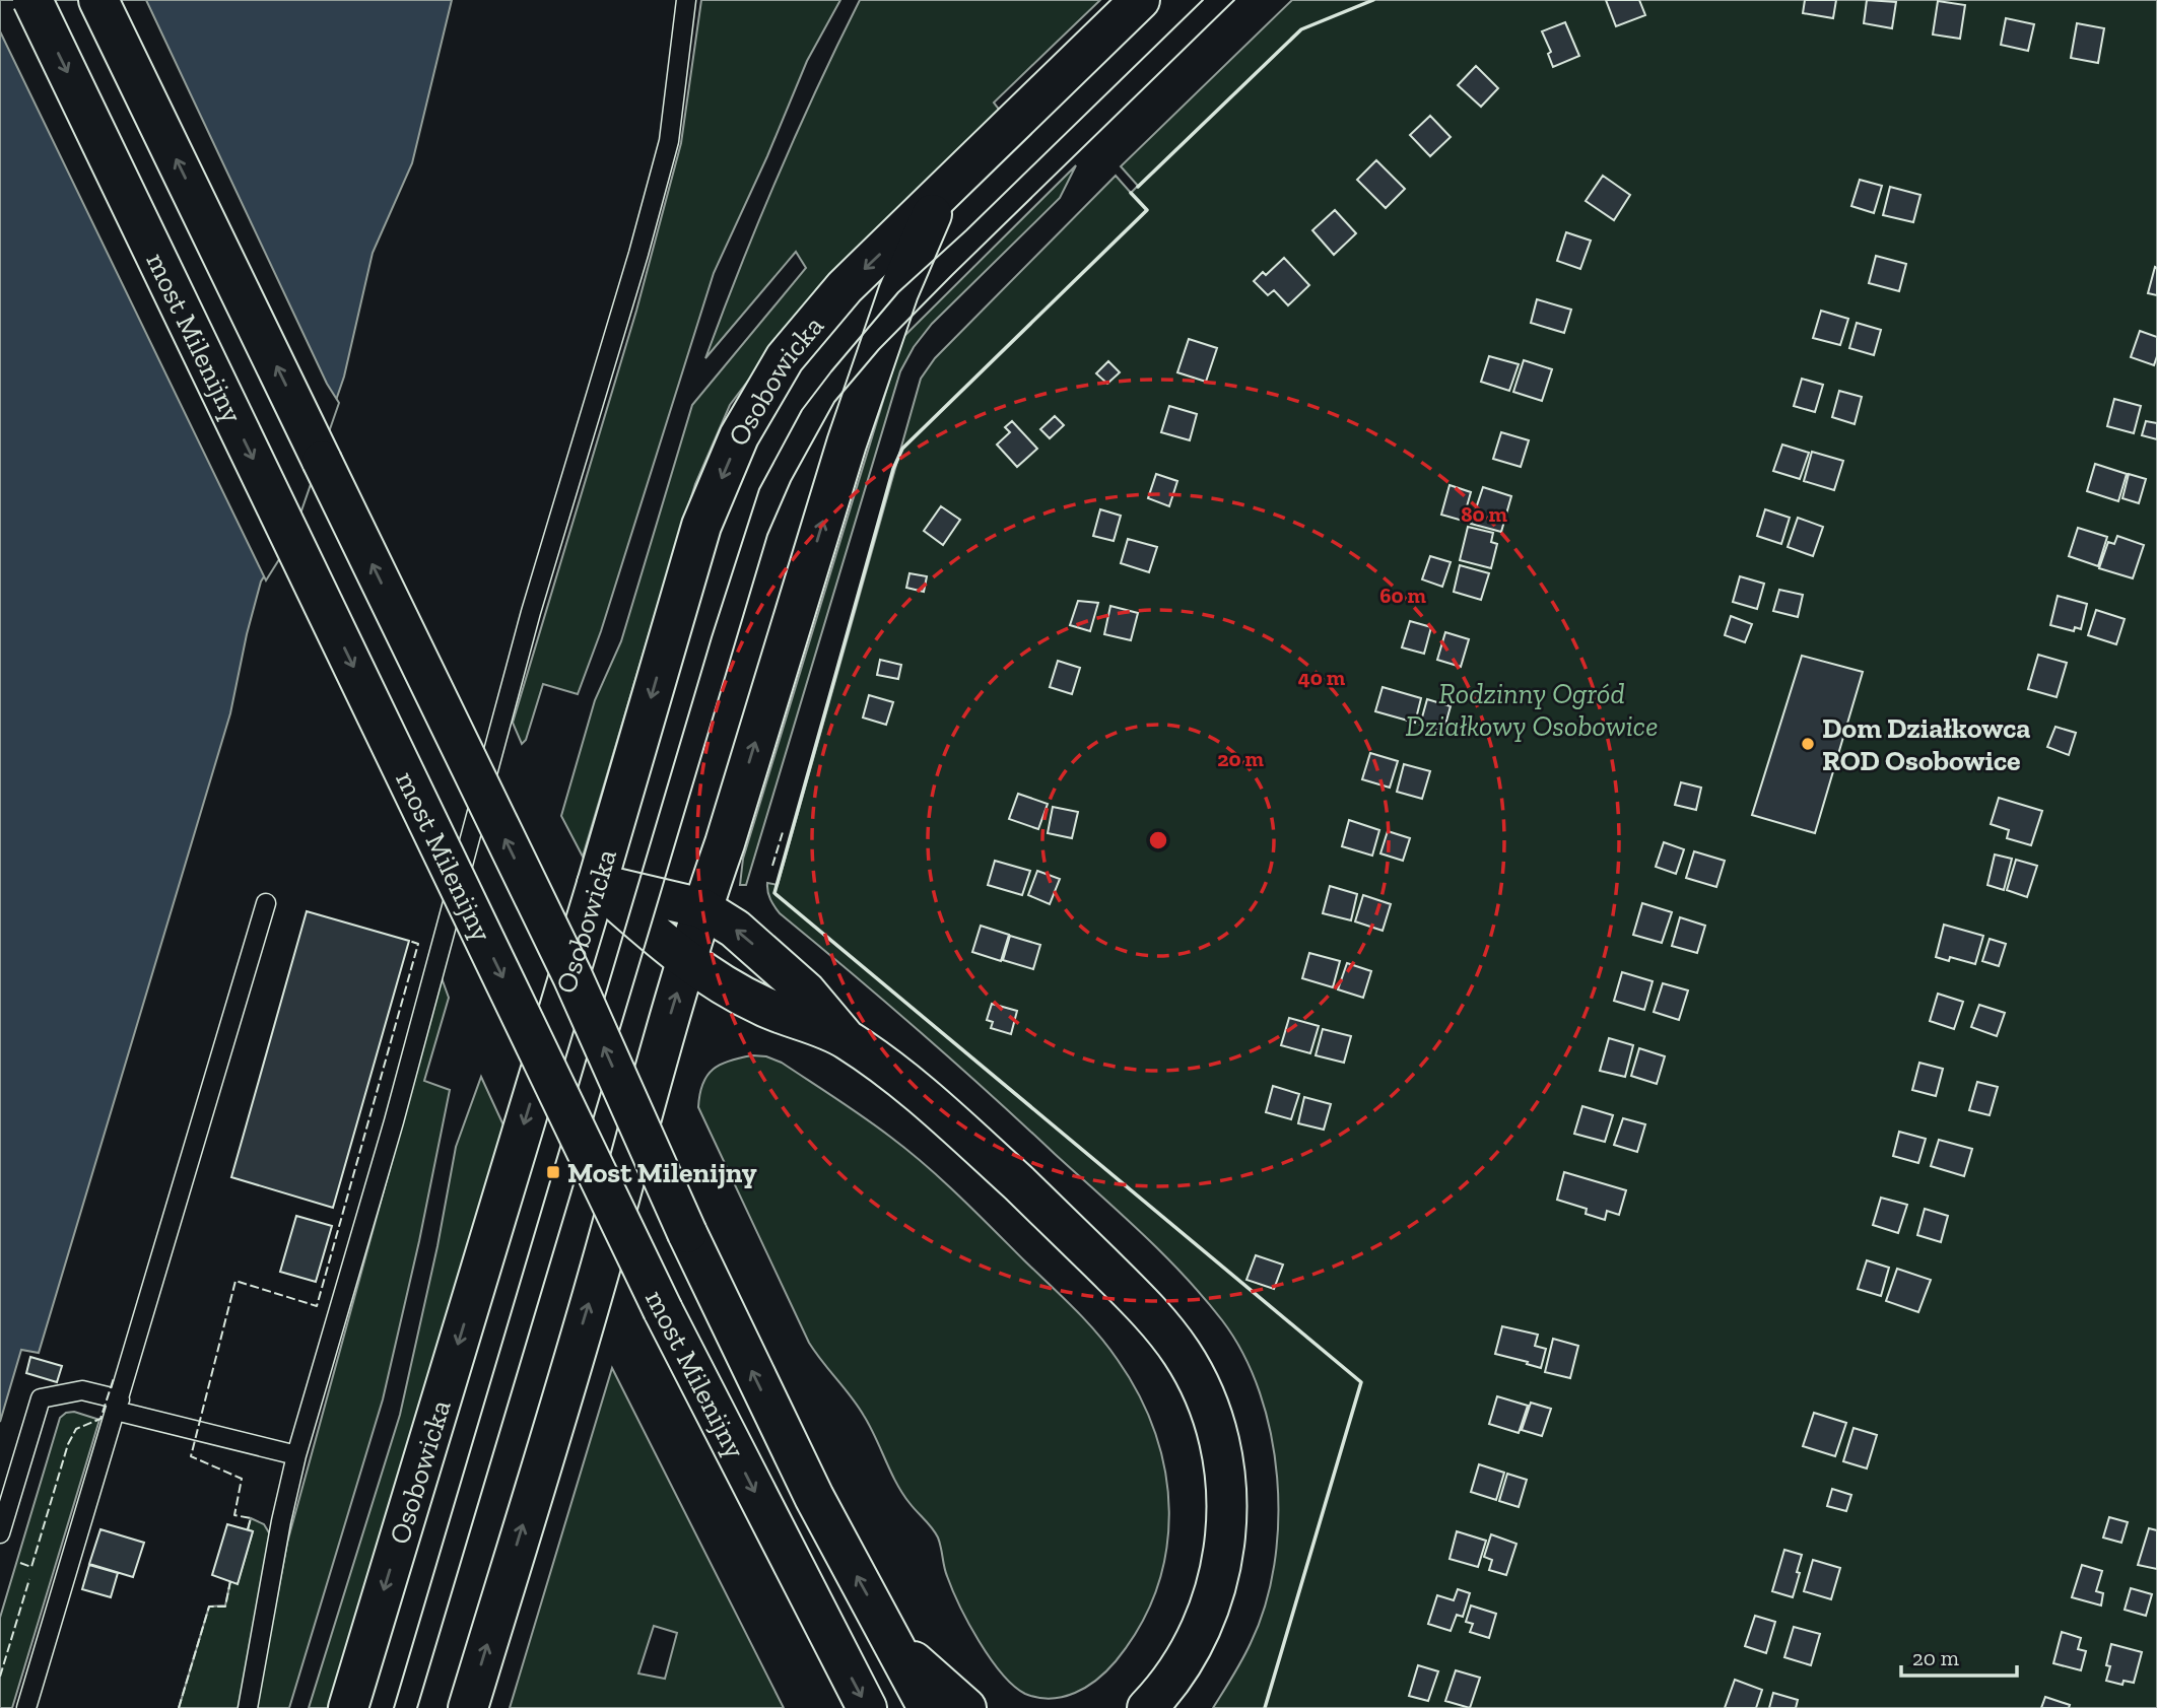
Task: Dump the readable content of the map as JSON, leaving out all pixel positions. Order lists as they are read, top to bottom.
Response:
{
  "streets": {
    "main road": ["most Milenijny", "Osobowicka"]
  },
  "parks": ["Rodzinny Ogród Działkowy Osobowice"],
  "places": {
    "other": ["Dom Działkowca ROD Osobowice"],
    "transit": ["Most Milenijny"]
  },
  "scale_bar": "20 m",
  "rings": [
    "80 m",
    "60 m",
    "40 m",
    "20 m"
  ]
}
